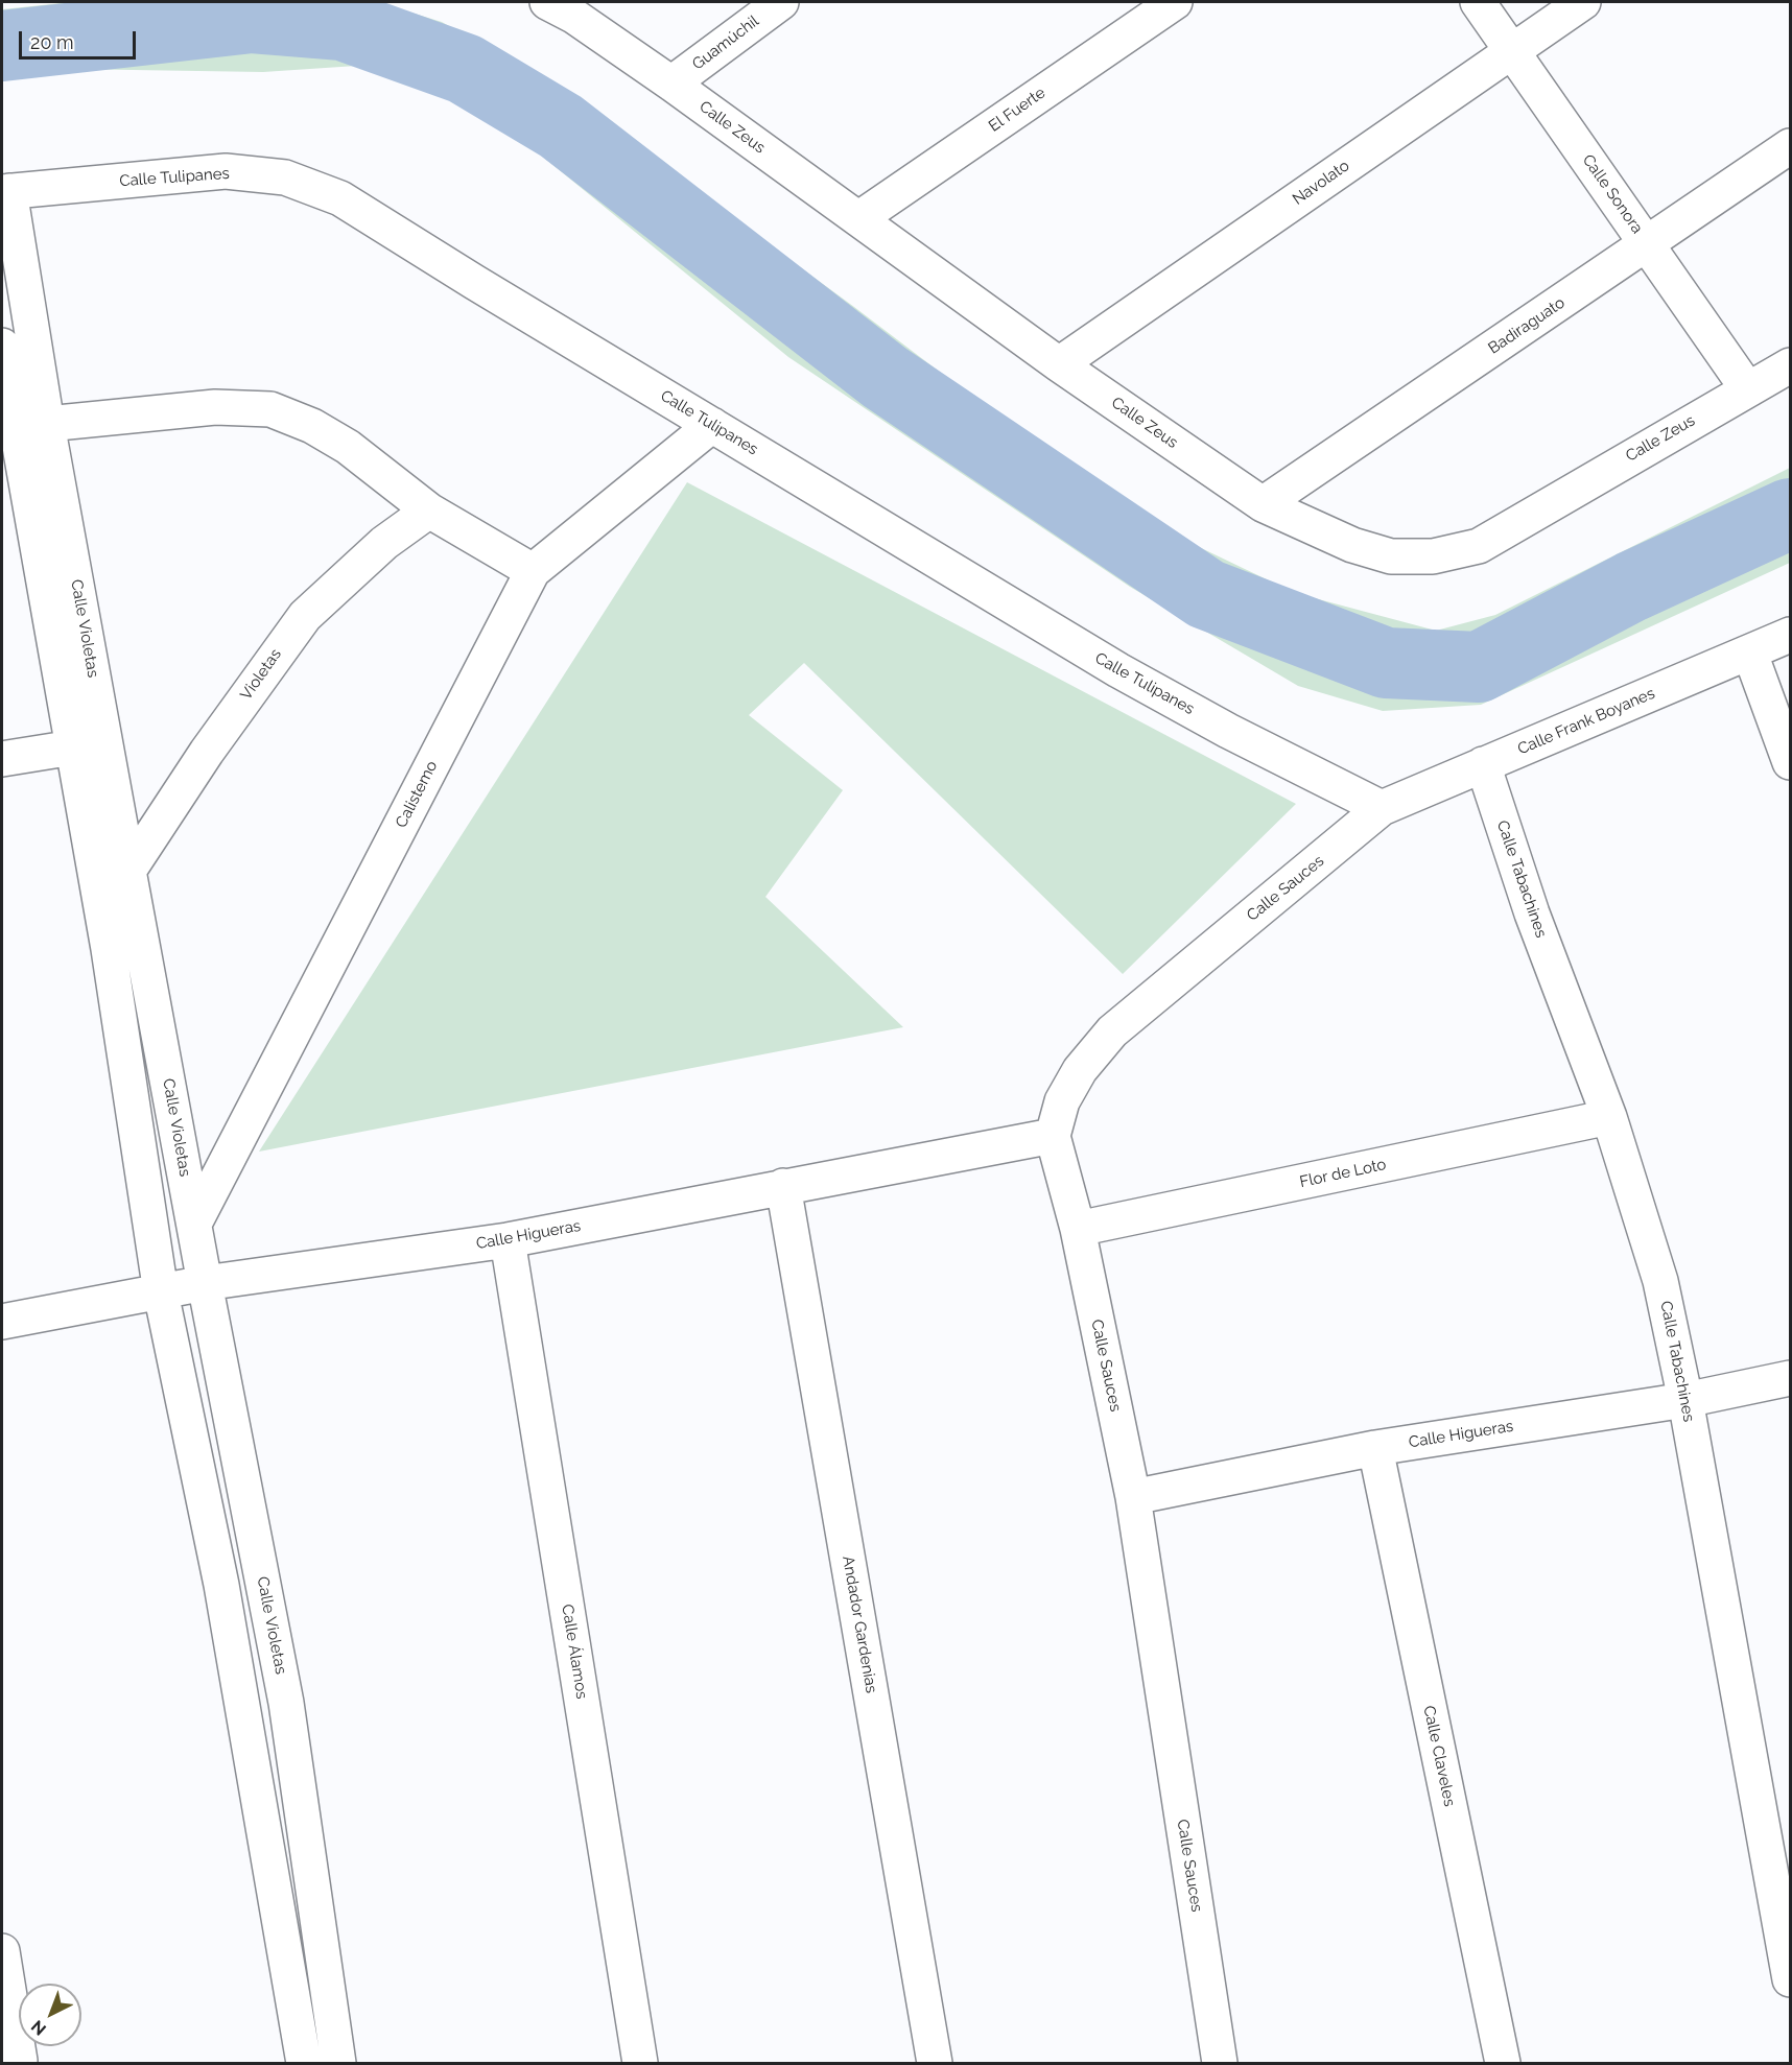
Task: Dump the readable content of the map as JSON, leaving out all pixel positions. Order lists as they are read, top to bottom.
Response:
{
  "streets": {
    "street": [
      "Guamúchil",
      "El Fuerte",
      "Calle Zeus",
      "Calle Tulipanes",
      "Navolato",
      "Calle Sonora",
      "Badiraguato",
      "Calle Violetas",
      "Violetas",
      "Calle Frank Boyanes",
      "Calistemo",
      "Calle Tabachines",
      "Calle Sauces",
      "Flor de Loto",
      "Calle Higueras",
      "Andador Gardenias",
      "Calle Álamos",
      "Calle Claveles"
    ]
  },
  "crossings": [
    ["Guamúchil", "Calle Zeus"],
    ["El Fuerte", "Calle Zeus"],
    ["Calle Zeus", "Navolato"],
    ["Calle Zeus", "Calle Sonora"],
    ["Calle Zeus", "Badiraguato"],
    ["Calle Tulipanes", "Calle Violetas"],
    ["Calle Tulipanes", "Calle Frank Boyanes"],
    ["Calle Tulipanes", "Calistemo"],
    ["Calle Tulipanes", "Calle Sauces"],
    ["Navolato", "Calle Sonora"],
    ["Calle Sonora", "Badiraguato"],
    ["Calle Violetas", "Violetas"],
    ["Calle Violetas", "Calistemo"],
    ["Calle Violetas", "Calle Higueras"],
    ["Calle Frank Boyanes", "Calle Tabachines"],
    ["Calle Frank Boyanes", "Calle Sauces"],
    ["Calle Tabachines", "Flor de Loto"],
    ["Calle Tabachines", "Calle Higueras"],
    ["Calle Sauces", "Flor de Loto"],
    ["Calle Sauces", "Calle Higueras"],
    ["Calle Higueras", "Andador Gardenias"],
    ["Calle Higueras", "Calle Álamos"],
    ["Calle Higueras", "Calle Claveles"]
  ],
  "scale_bar": "20 m",
  "north": "bottom left"
}
